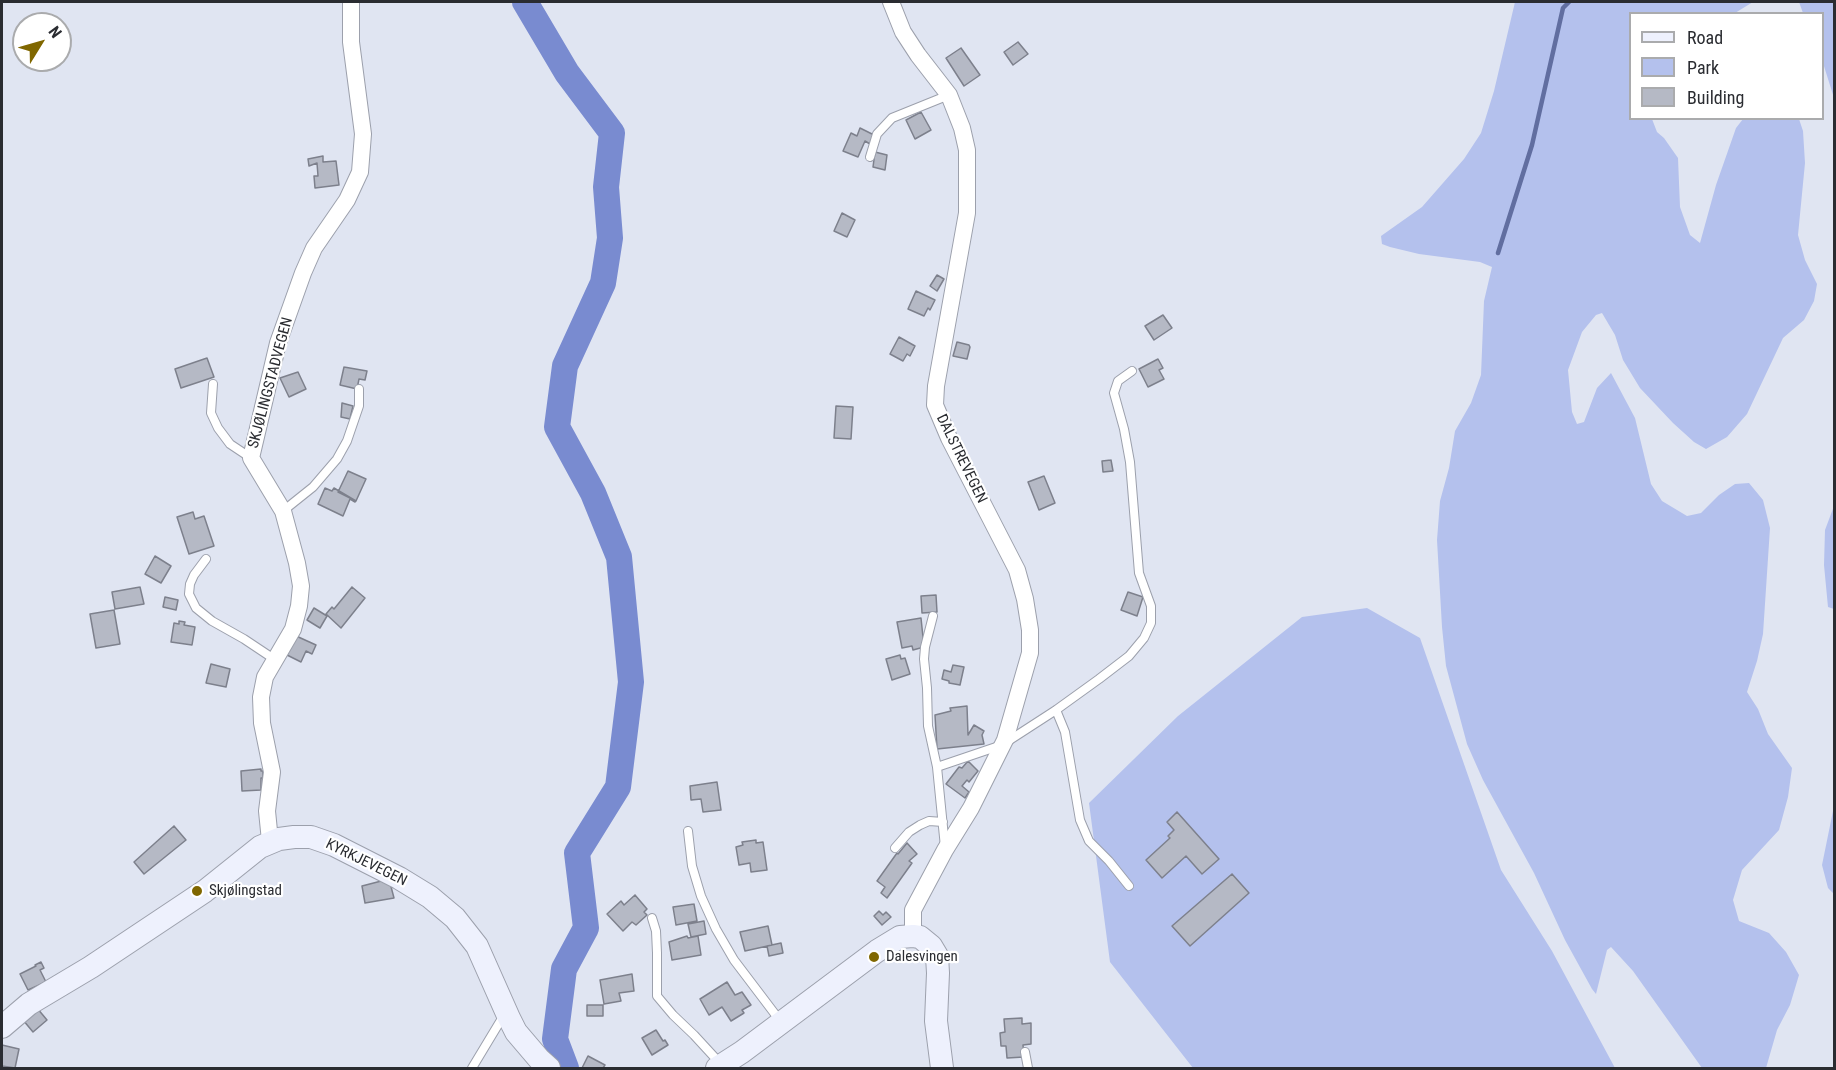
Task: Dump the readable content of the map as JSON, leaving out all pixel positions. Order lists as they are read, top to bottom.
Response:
{
  "streets": {
    "main road": ["KYRKJEVEGEN"],
    "street": ["SKJØLINGSTADVEGEN", "DALSTREVEGEN"]
  },
  "crossings": [
    ["SKJØLINGSTADVEGEN", "KYRKJEVEGEN"]
  ],
  "places": ["Skjølingstad", "Dalesvingen"],
  "legend": ["Road", "Park", "Building"],
  "north": "top right"
}
